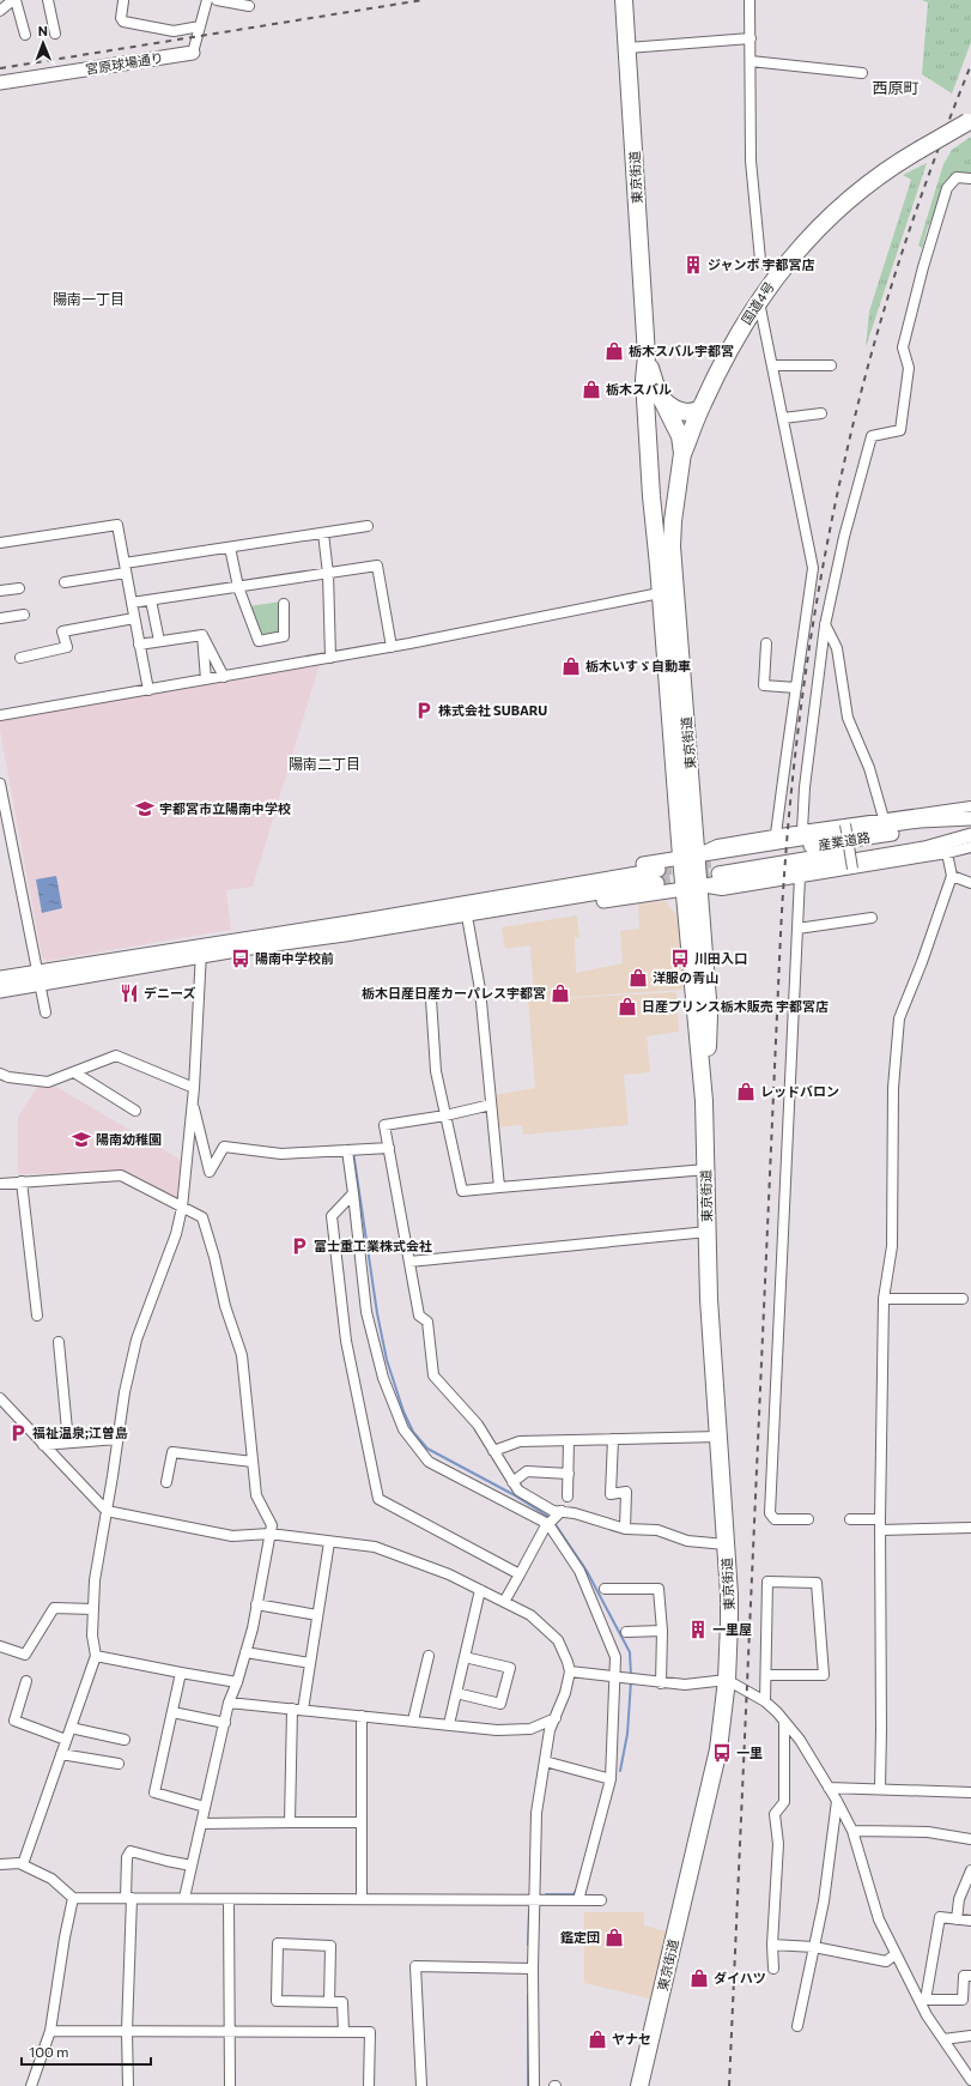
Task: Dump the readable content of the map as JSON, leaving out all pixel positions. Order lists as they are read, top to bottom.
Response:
{
  "streets": {
    "highway": ["東京街道", "国道4号"],
    "street": ["宮原球場通り", "産業道路"]
  },
  "crossings": [
    ["東京街道", "国道4号"]
  ],
  "districts": ["西原町", "陽南一丁目", "陽南二丁目"],
  "places": {
    "building": ["ジャンボ 宇都宮店", "一里屋"],
    "shop": [
      "栃木スバル宇都宮",
      "栃木スバル",
      "栃木いすゞ自動車",
      "洋服の青山",
      "栃木日産日産カーパレス宇都宮",
      "日産プリンス栃木販売 宇都宮店",
      "レッドバロン",
      "鑑定団",
      "ダイハツ",
      "ヤナセ"
    ],
    "parking": ["株式会社 SUBARU", "富士重工業株式会社", "福祉温泉;江曽島"],
    "school or university": ["宇都宮市立陽南中学校", "陽南幼稚園"],
    "bus stop": ["陽南中学校前", "川田入口", "一里"],
    "restaurant": ["デニーズ"]
  },
  "scale_bar": "100 m",
  "north": "top"
}
